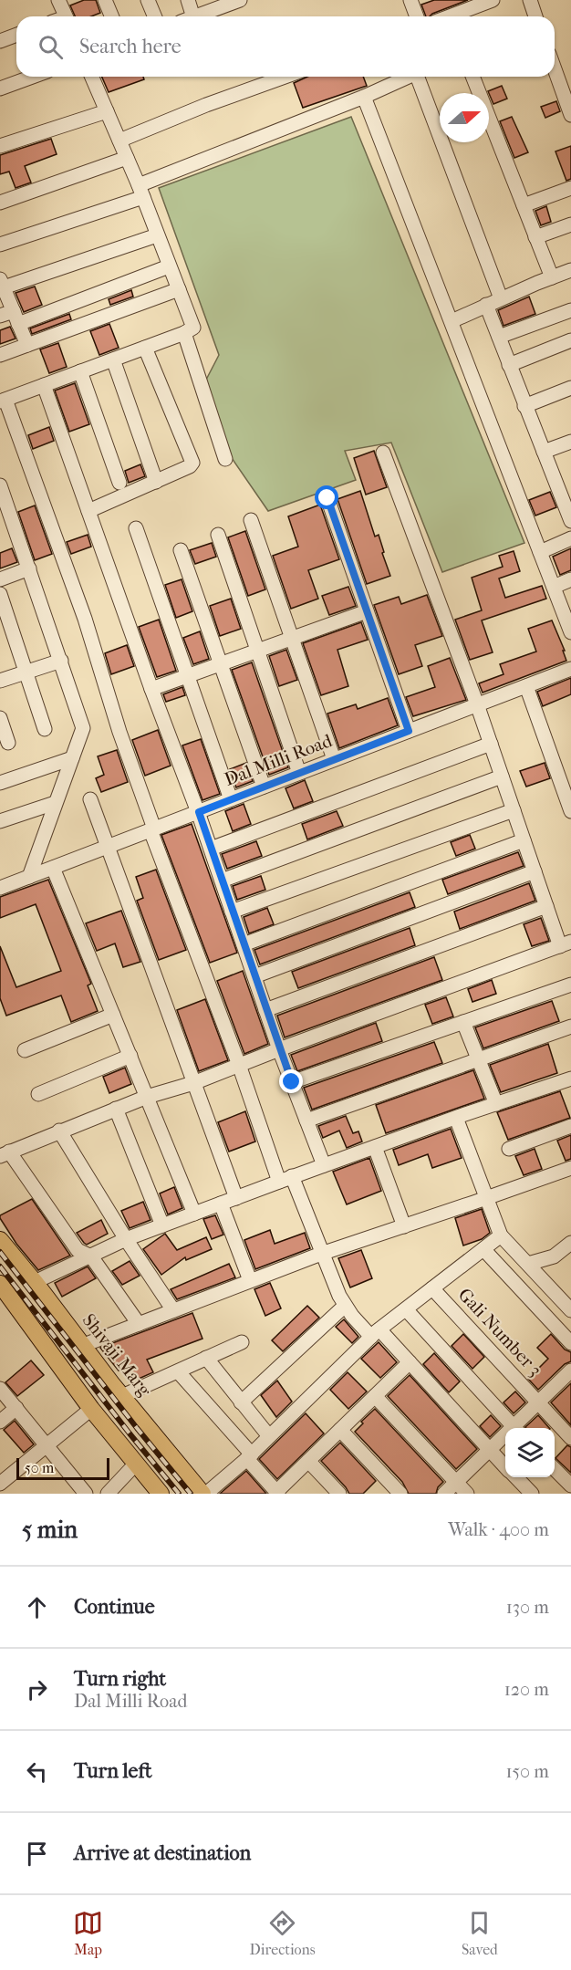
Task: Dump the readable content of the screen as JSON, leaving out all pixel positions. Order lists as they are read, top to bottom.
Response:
{
  "streets": {
    "main road": ["Shivaji Marg"],
    "street": ["Dal Milli Road", "Gali Number 3"]
  },
  "scale_bar": "50 m",
  "north": "right",
  "page": {
    "search": "Search here",
    "scale": "50 m",
    "heading": ["5 min", "Walk · 400 m"],
    "list": [
      ["Continue", "130 m"],
      ["Turn right", "Dal Milli Road", "120 m"],
      ["Turn left", "150 m"],
      "Arrive at destination"
    ],
    "nav": ["Map", "Directions", "Saved"]
  }
}
